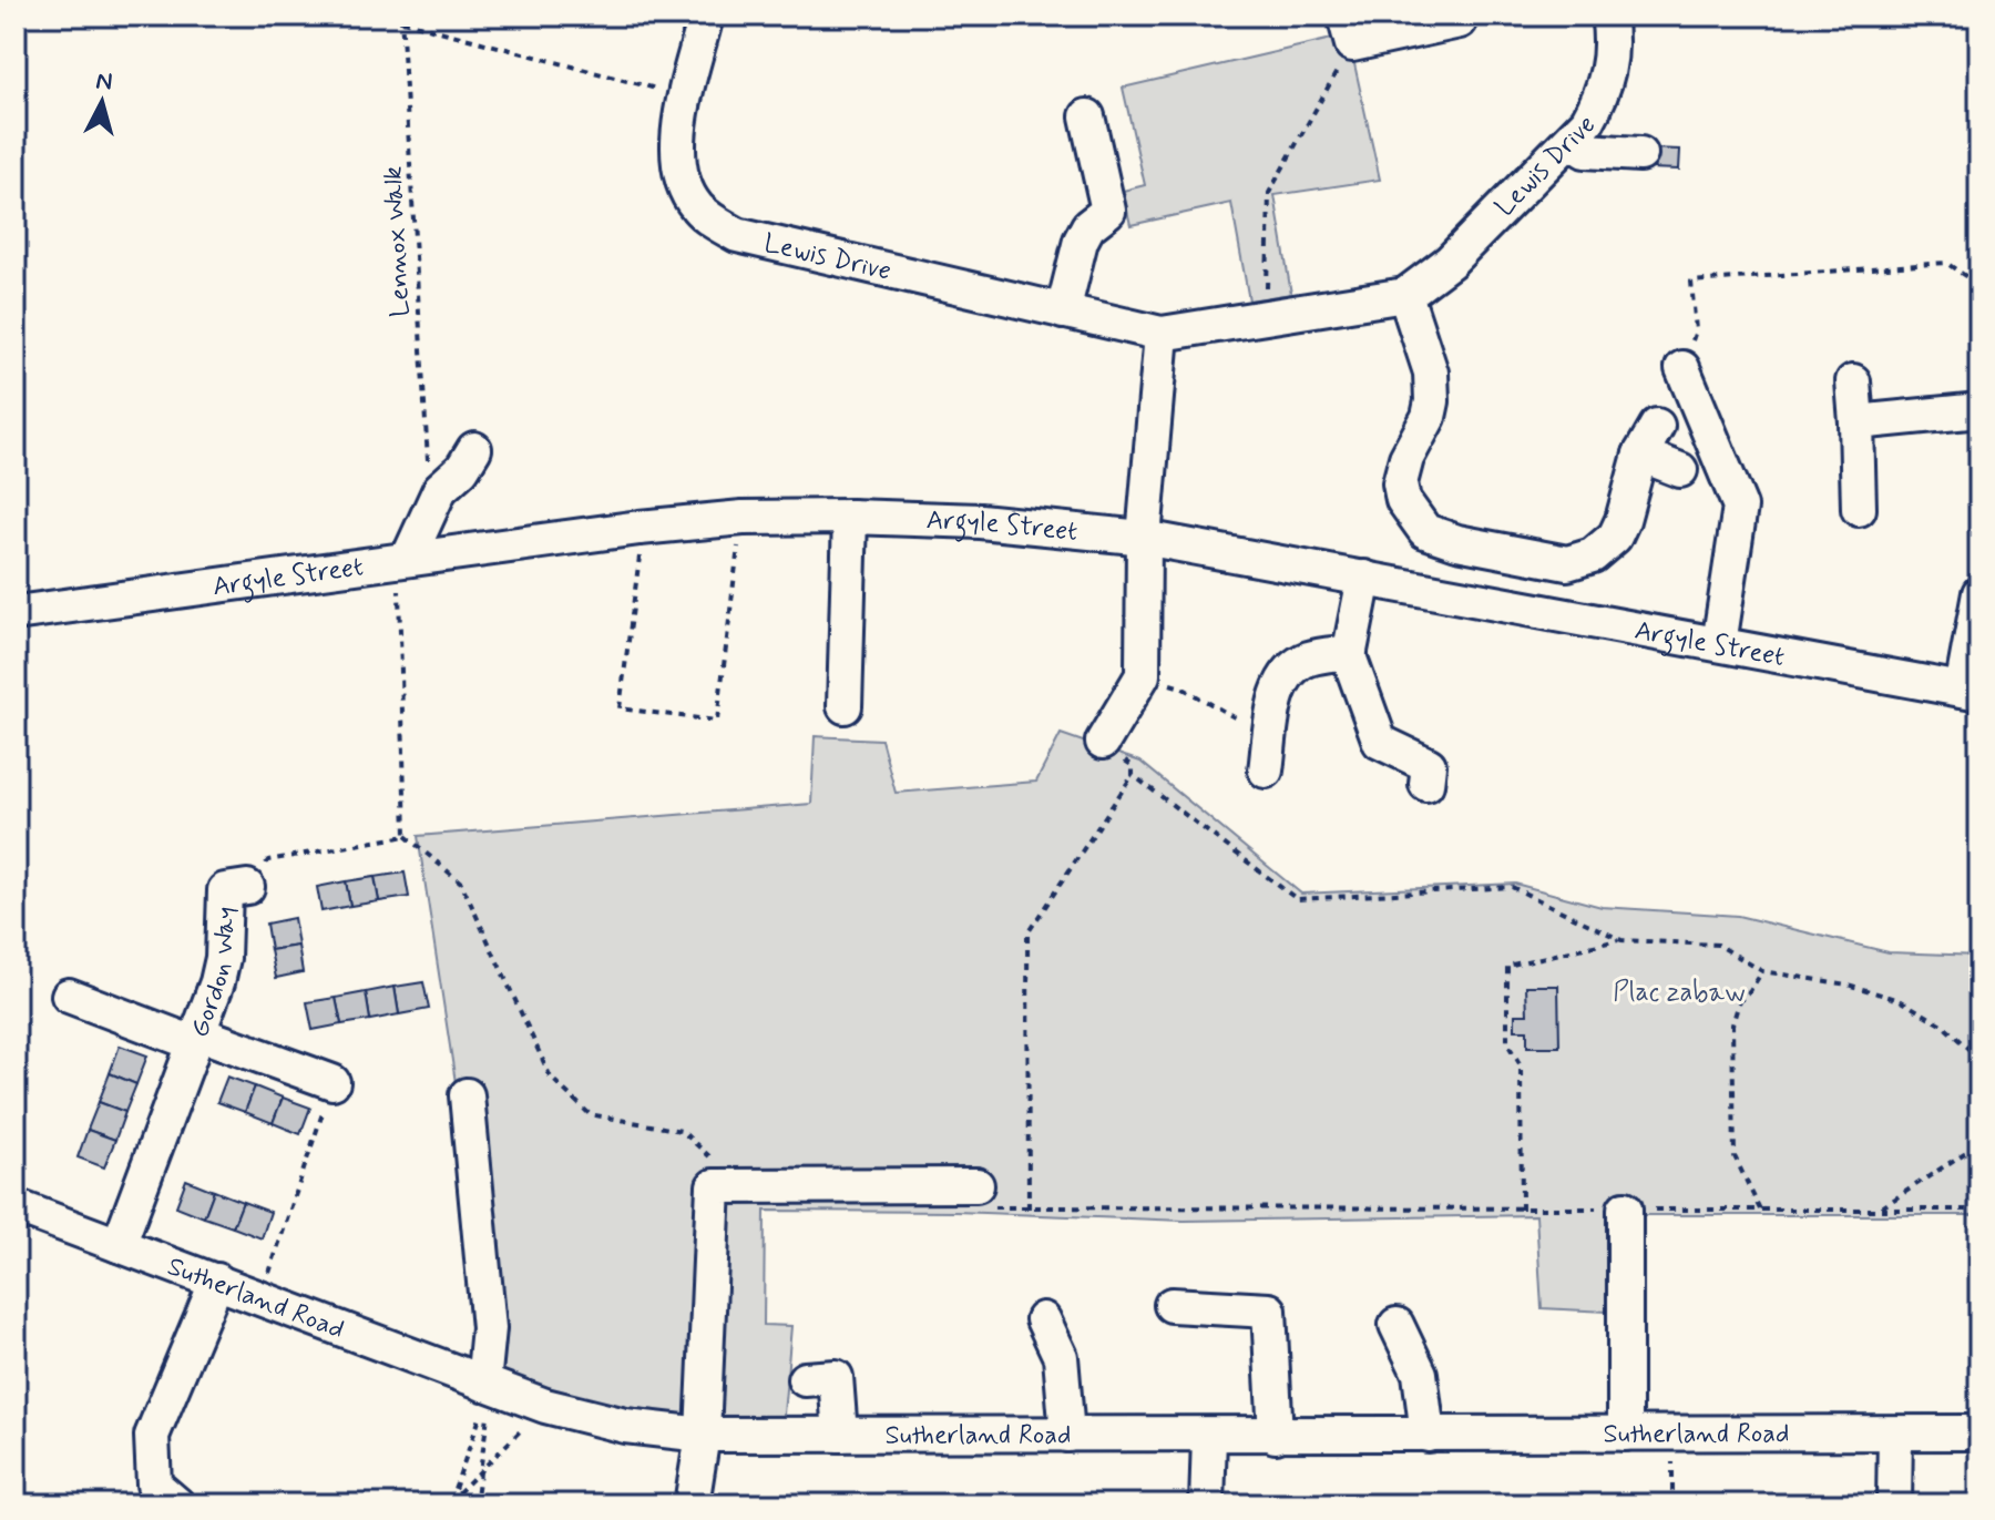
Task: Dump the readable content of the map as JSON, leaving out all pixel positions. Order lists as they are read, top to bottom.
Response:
{
  "streets": {
    "street": [
      "Lewis Drive",
      "Argyle Street",
      "Gordon Way",
      "Sutherland Road"
    ],
    "path": ["Lennox Walk"]
  },
  "crossings": [
    ["Gordon Way", "Sutherland Road"]
  ],
  "parks": ["Plac zabaw"],
  "north": "top"
}
